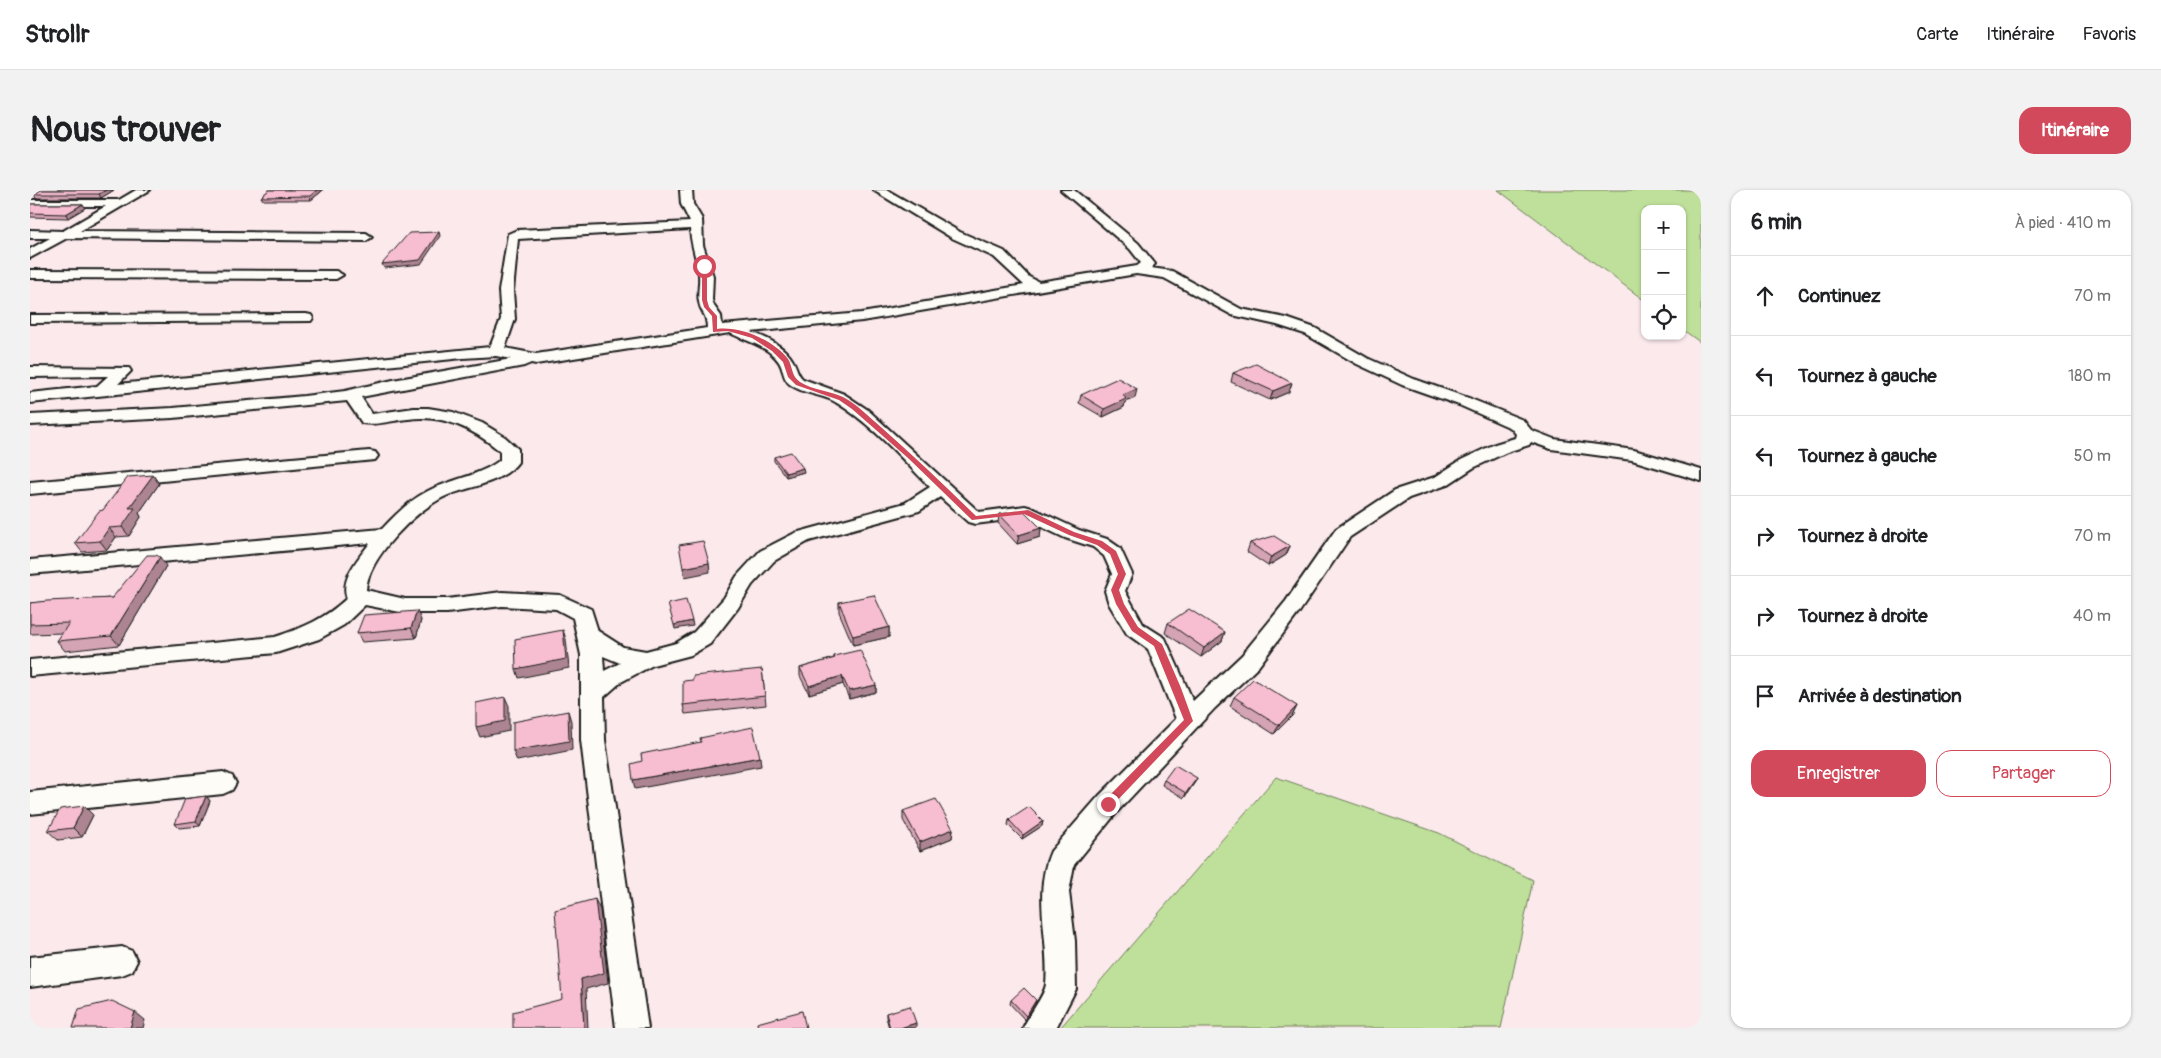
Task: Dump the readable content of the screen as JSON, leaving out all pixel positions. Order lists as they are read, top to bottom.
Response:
{
  "page": {
    "header": "Strollr",
    "nav": ["Carte", "Itinéraire", "Favoris"],
    "buttons": [
      "Itinéraire",
      ["Enregistrer", "Partager"]
    ],
    "title": "Nous trouver",
    "heading": ["6 min", "À pied · 410 m"],
    "map_buttons": ["+", "−"],
    "list": [
      ["Continuez", "70 m"],
      ["Tournez à gauche", "180 m"],
      ["Tournez à gauche", "50 m"],
      ["Tournez à droite", "70 m"],
      ["Tournez à droite", "40 m"],
      "Arrivée à destination"
    ]
  }
}
